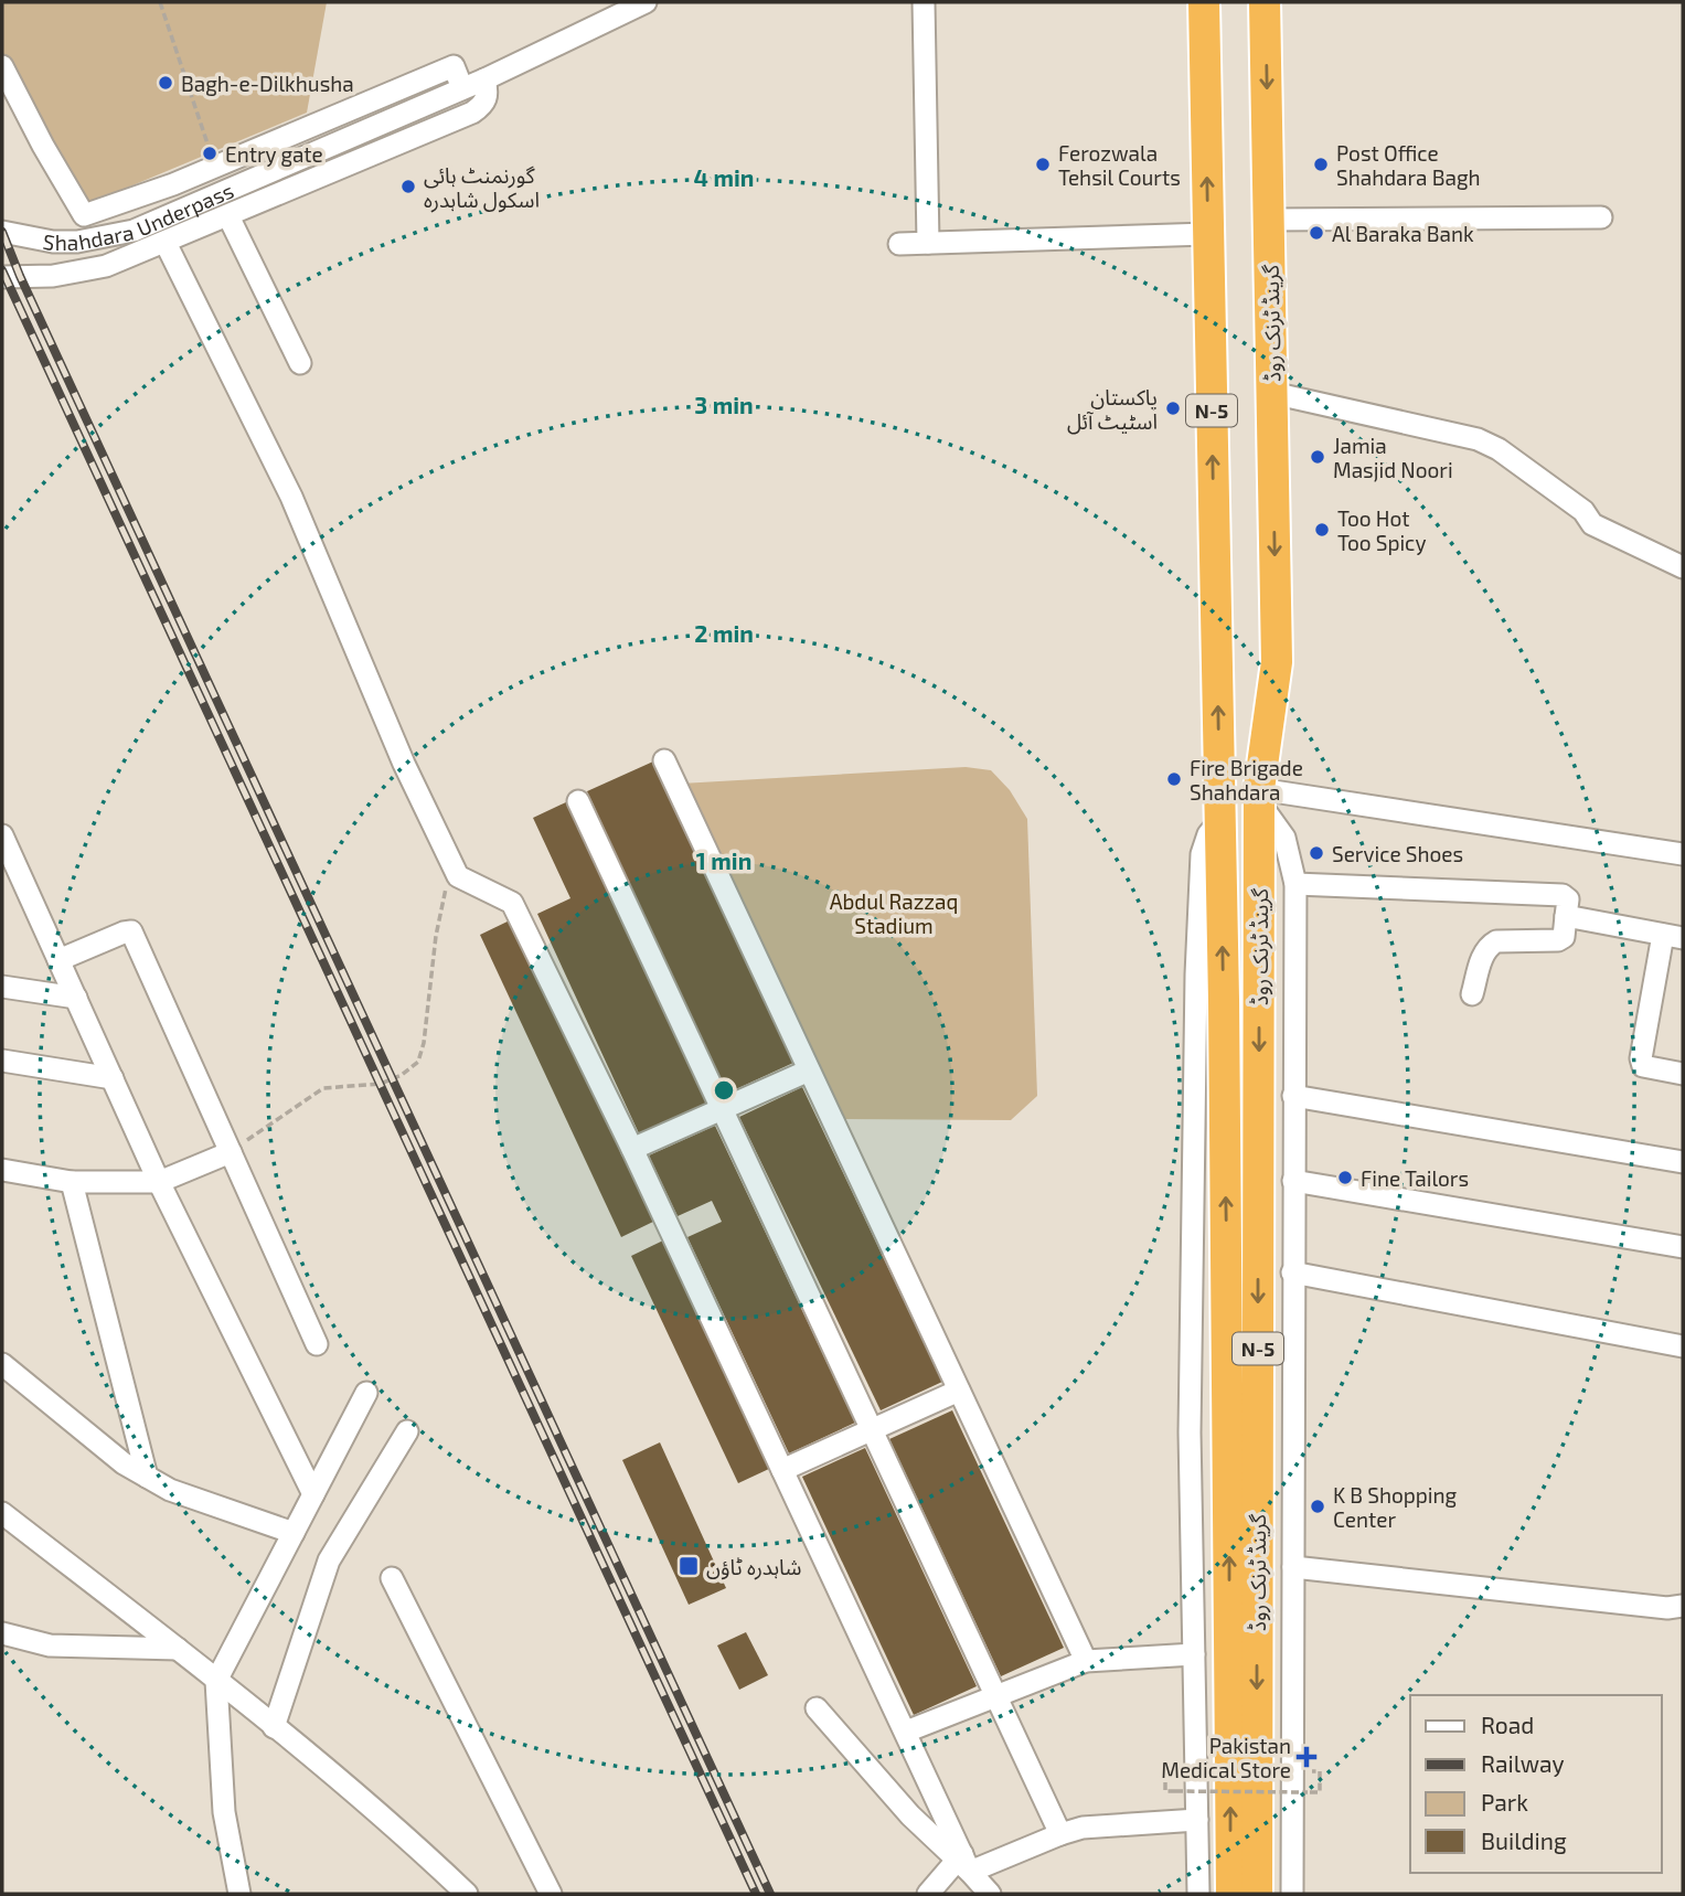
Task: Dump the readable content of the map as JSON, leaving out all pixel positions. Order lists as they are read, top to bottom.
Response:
{
  "streets": {
    "highway": ["گرینڈ ٹرنک روڈ", "N-5"],
    "street": ["Shahdara Underpass"]
  },
  "parks": ["Abdul Razzaq Stadium"],
  "places": {
    "other": [
      "Bagh-e-Dilkhusha",
      "Entry gate",
      "Ferozwala Tehsil Courts",
      "Post Office Shahdara Bagh",
      "گورنمنٹ ہائی اسکول شاہدرہ",
      "Al Baraka Bank",
      "پاکستان اسٹیٹ آئل",
      "Jamia Masjid Noori",
      "Too Hot Too Spicy",
      "Fire Brigade Shahdara",
      "Service Shoes",
      "Fine Tailors",
      "K B Shopping Center"
    ],
    "transit": ["شاہدرہ ٹاؤن"],
    "health": ["Pakistan Medical Store"]
  },
  "legend": [
    "Road",
    "Railway",
    "Park",
    "Building"
  ],
  "rings": [
    "4 min",
    "3 min",
    "2 min",
    "1 min"
  ]
}
